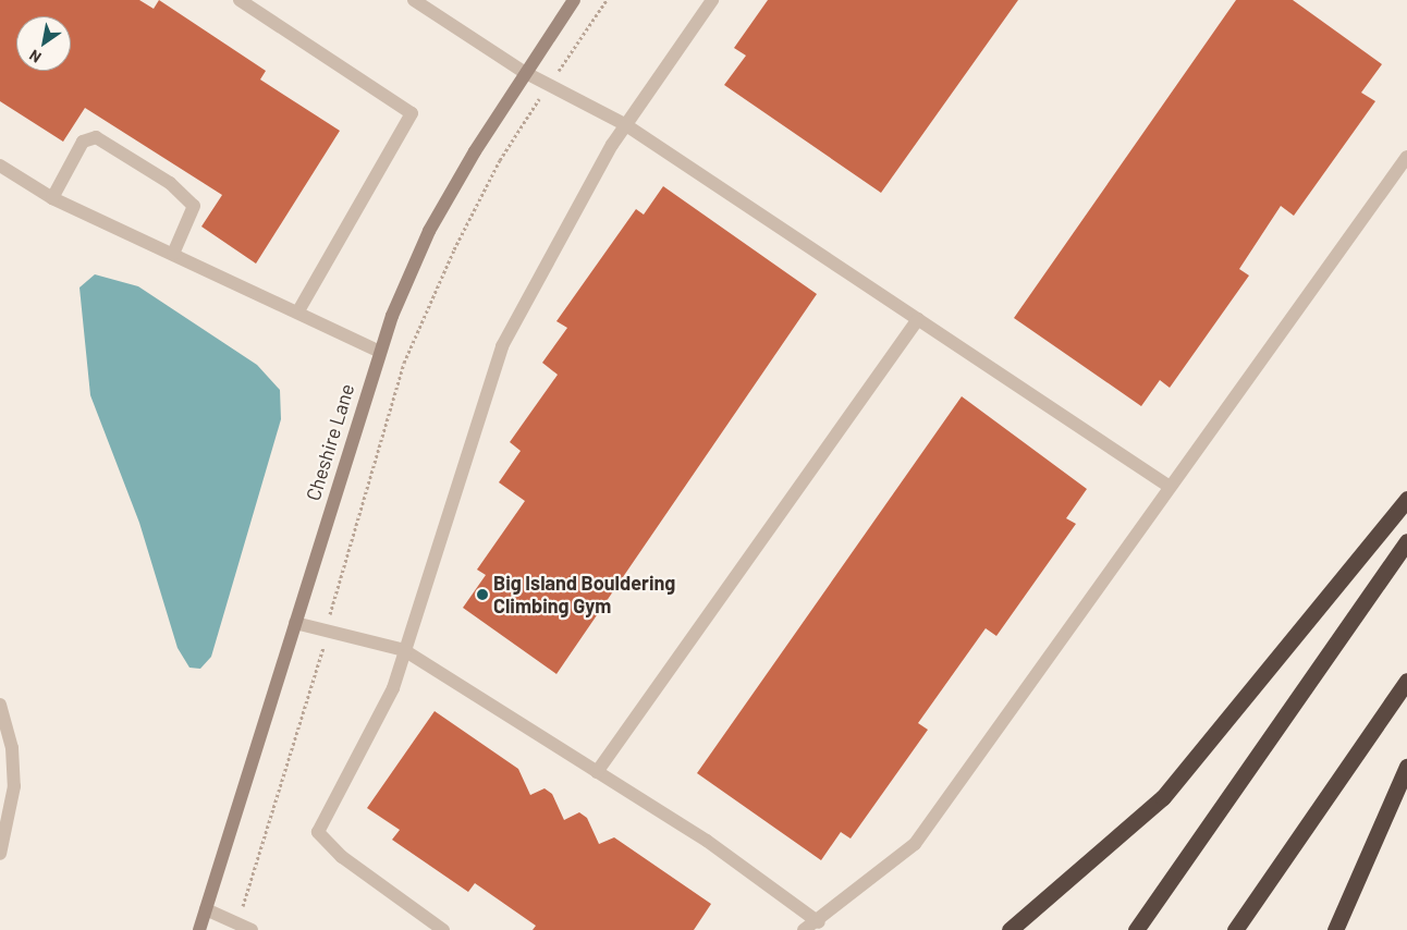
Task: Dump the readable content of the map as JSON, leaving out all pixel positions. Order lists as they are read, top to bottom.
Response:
{
  "streets": {
    "street": ["Cheshire Lane"]
  },
  "places": ["Big Island Bouldering Climbing Gym"],
  "north": "bottom left"
}
